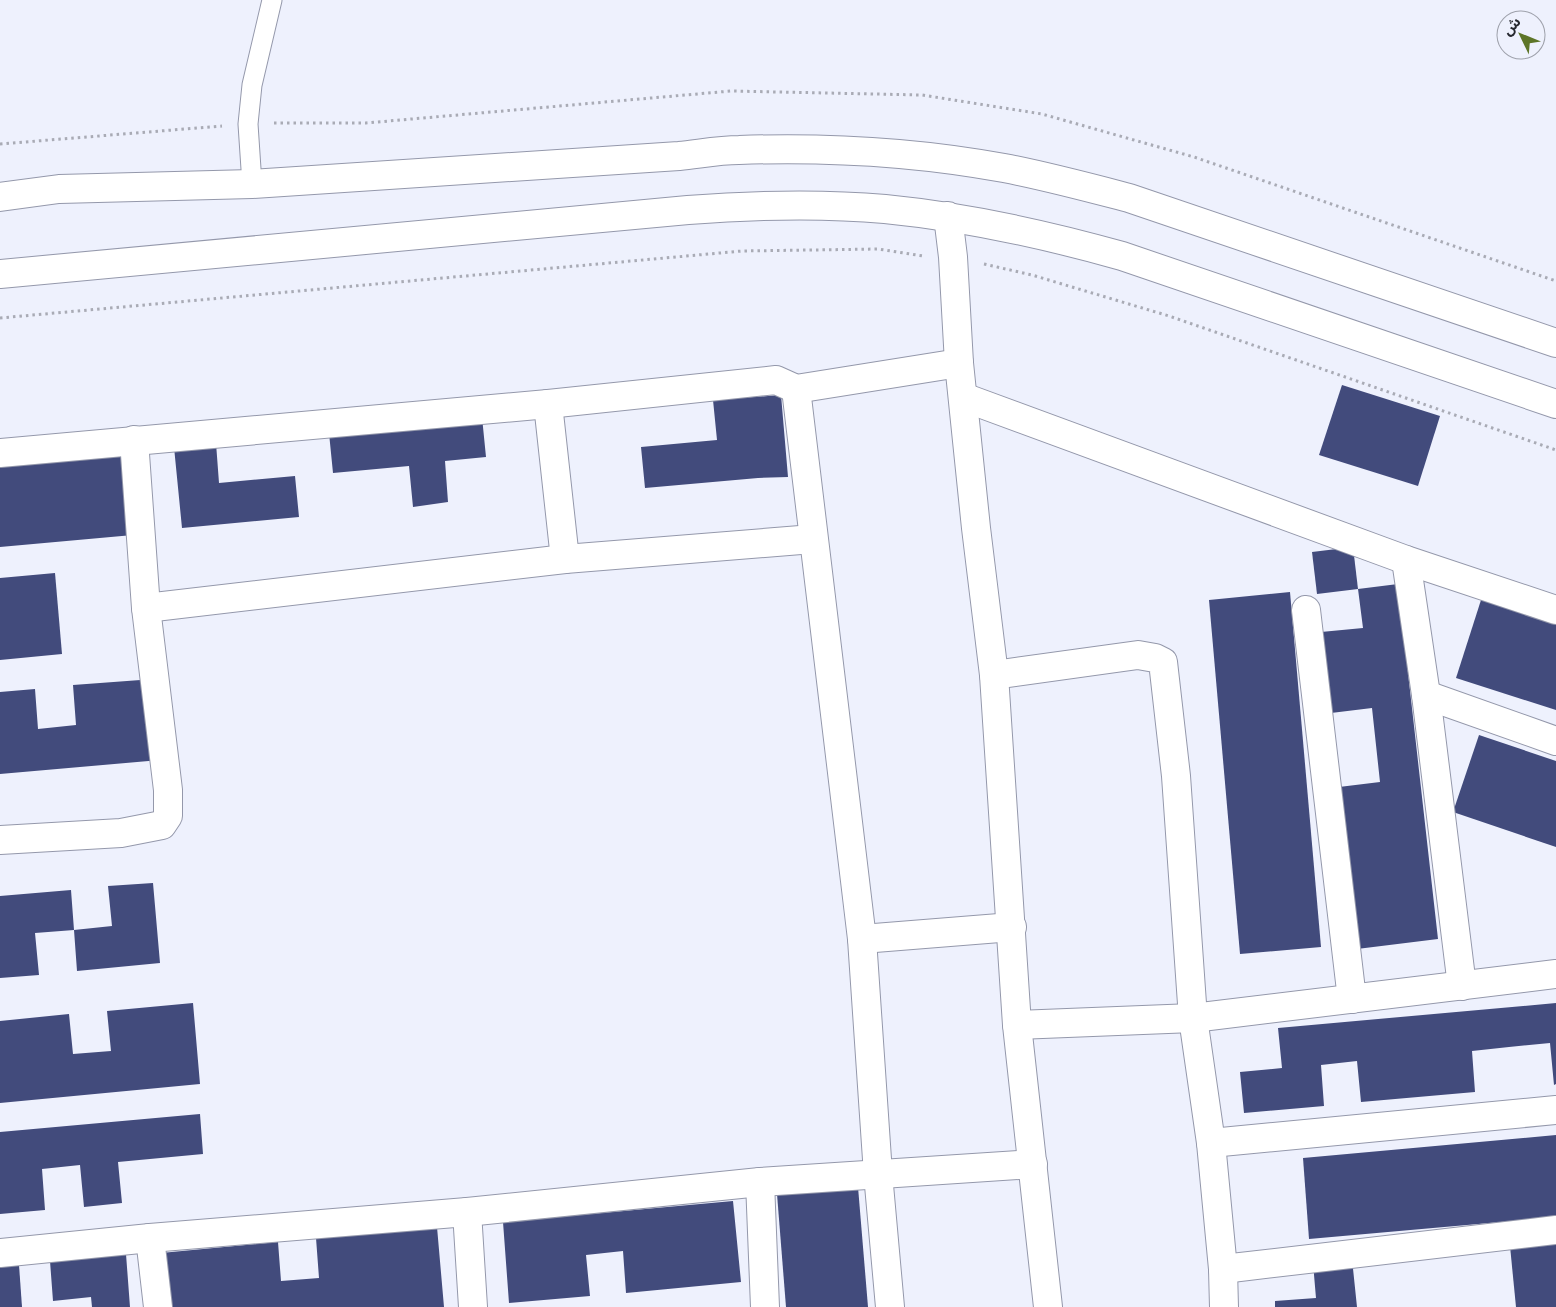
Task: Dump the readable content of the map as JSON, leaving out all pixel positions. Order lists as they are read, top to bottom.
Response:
{
  "north": "top left"
}
